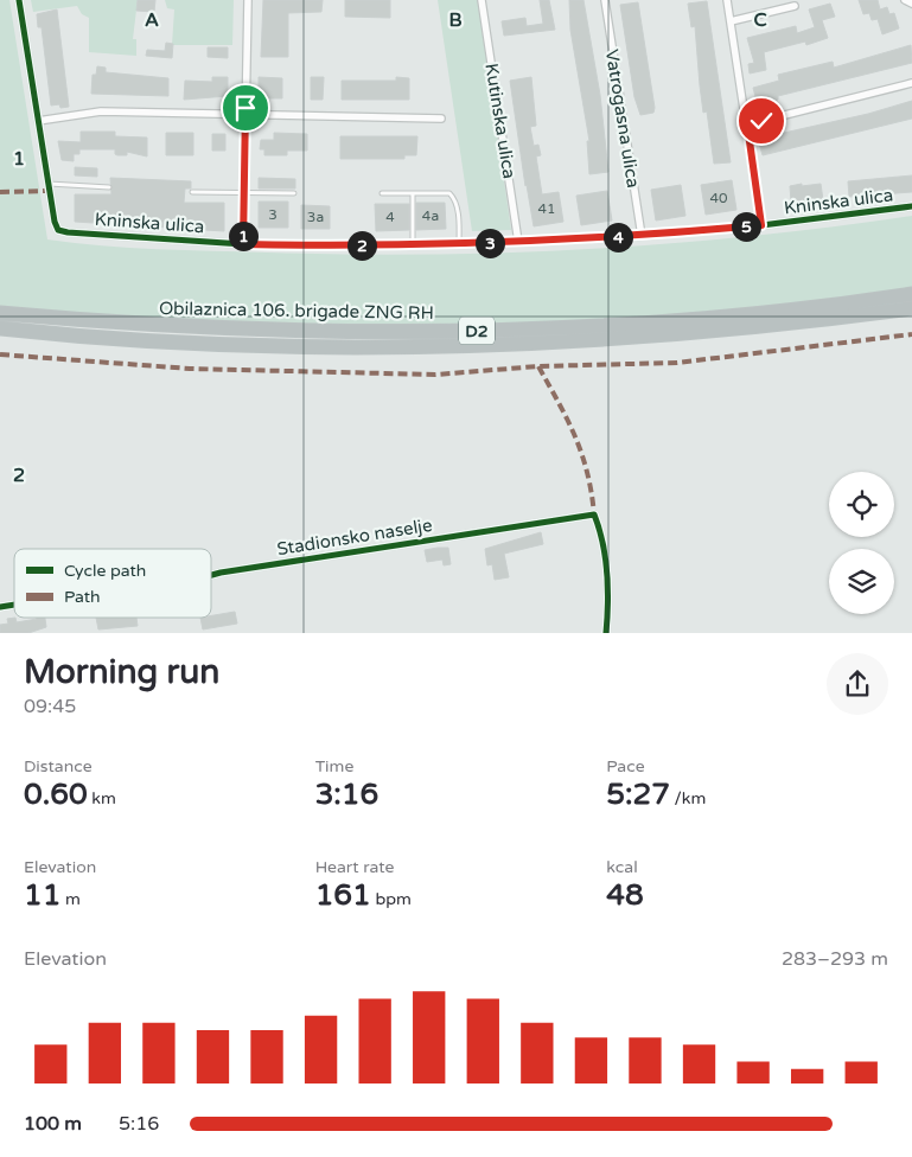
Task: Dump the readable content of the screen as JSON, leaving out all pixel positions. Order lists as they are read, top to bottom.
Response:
{
  "streets": {
    "highway": ["Obilaznica 106. brigade ZNG RH", "D2"],
    "street": [
      "Vatrogasna ulica",
      "Kutinska ulica",
      "Kninska ulica",
      "Stadionsko naselje"
    ]
  },
  "crossings": [
    ["Vatrogasna ulica", "Kninska ulica"],
    ["Kutinska ulica", "Kninska ulica"]
  ],
  "house_numbers": [
    "40",
    "41",
    "3",
    "4a",
    "3a",
    "4"
  ],
  "legend": ["Cycle path", "Path"],
  "page": {
    "pins": [
      "5",
      "1",
      "4",
      "3",
      "2"
    ],
    "heading": ["Morning run", "09:45"],
    "stats": [
      ["Distance", "0.60 km"],
      ["Time", "3:16"],
      ["Pace", "5:27 /km"],
      ["Elevation", "11 m"],
      ["Heart rate", "161 bpm"],
      ["kcal", "48"]
    ],
    "chart": ["Elevation", "283–293 m"],
    "list": [
      {
        "name": "100 m",
        "note": "5:16"
      }
    ]
  },
  "grid": {
    "columns": ["A", "B", "C"],
    "rows": ["1", "2"]
  }
}
